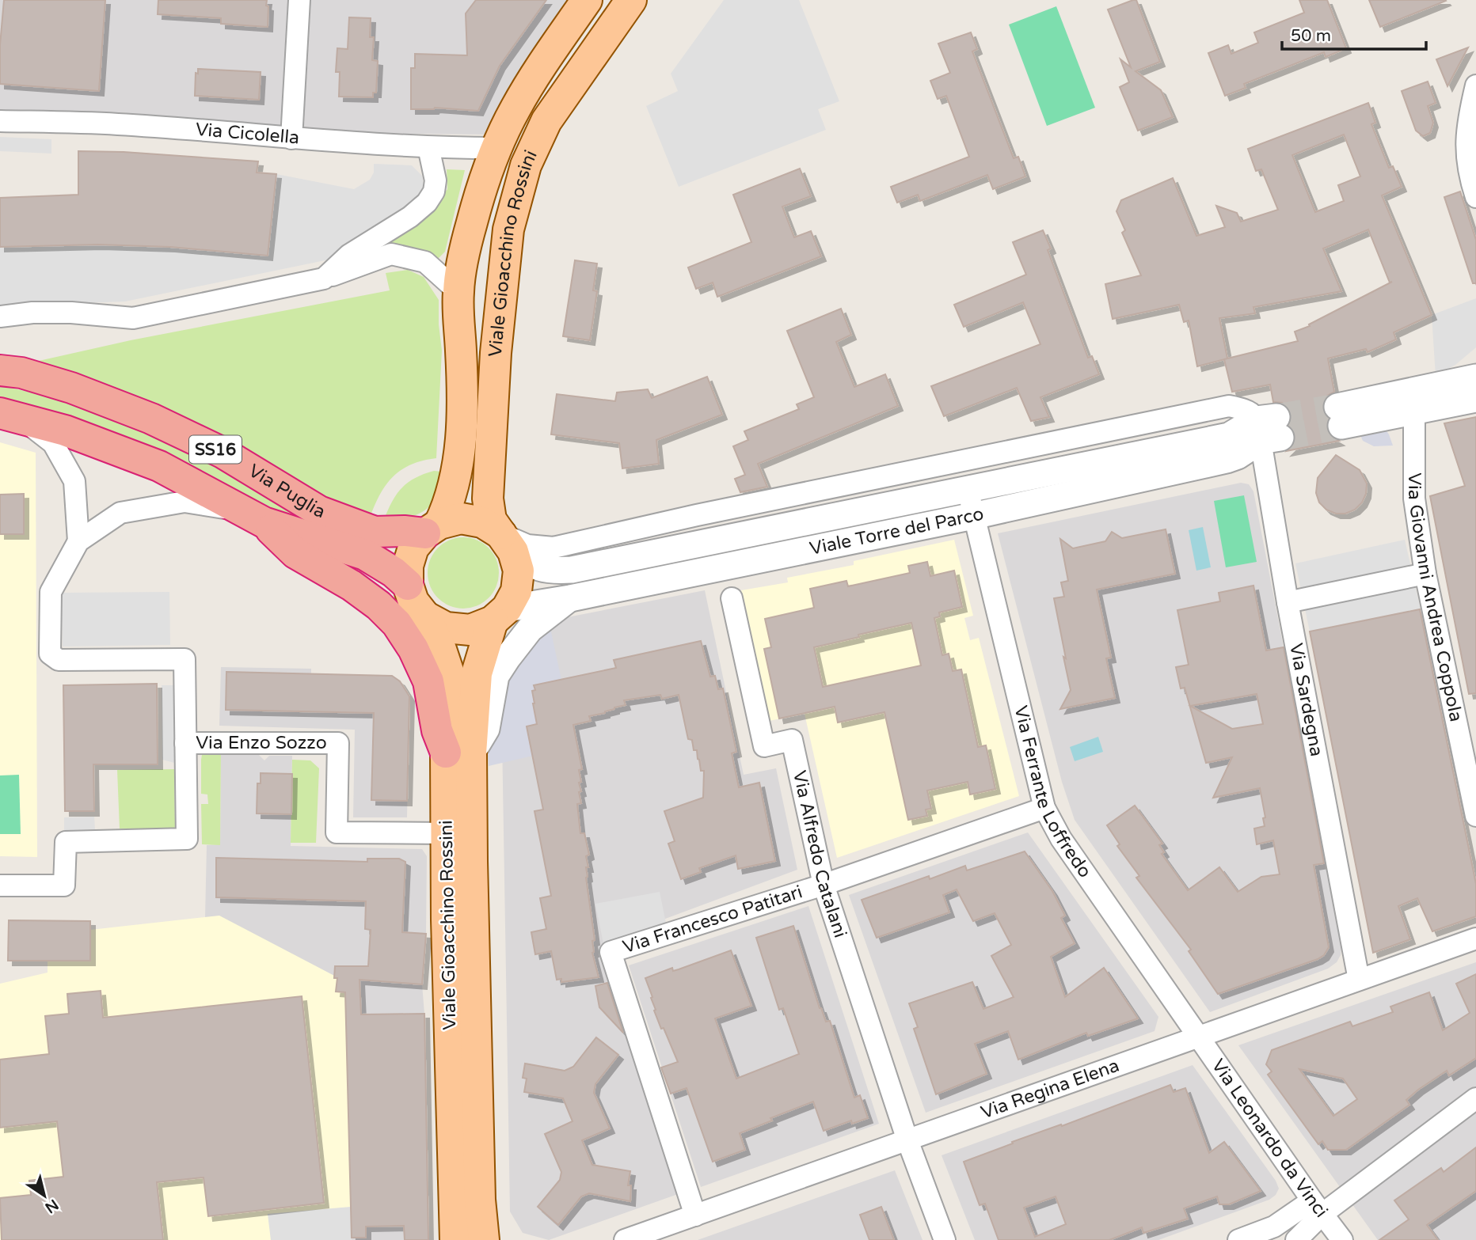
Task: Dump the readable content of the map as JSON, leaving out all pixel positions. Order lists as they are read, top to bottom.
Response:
{
  "streets": {
    "highway": ["SS16", "Via Puglia"],
    "main road": ["Viale Gioacchino Rossini"],
    "street": [
      "Via Cicolella",
      "Viale Torre del Parco",
      "Via Giovanni Andrea Coppola",
      "Via Sardegna",
      "Via Enzo Sozzo",
      "Via Ferrante Loffredo",
      "Via Alfredo Catalani",
      "Via Francesco Patitari",
      "Via Regina Elena",
      "Via Leonardo da Vinci"
    ]
  },
  "crossings": [
    ["Via Cicolella", "Viale Gioacchino Rossini"],
    ["Viale Gioacchino Rossini", "SS16"],
    ["Viale Gioacchino Rossini", "Via Puglia"],
    ["Viale Gioacchino Rossini", "Viale Torre del Parco"],
    ["Viale Gioacchino Rossini", "Via Enzo Sozzo"],
    ["SS16", "Via Puglia"],
    ["Via Puglia", "Viale Torre del Parco"],
    ["Viale Torre del Parco", "Via Sardegna"],
    ["Viale Torre del Parco", "Via Ferrante Loffredo"],
    ["Via Sardegna", "Via Regina Elena"],
    ["Via Ferrante Loffredo", "Via Francesco Patitari"],
    ["Via Ferrante Loffredo", "Via Regina Elena"],
    ["Via Ferrante Loffredo", "Via Leonardo da Vinci"],
    ["Via Alfredo Catalani", "Via Francesco Patitari"],
    ["Via Alfredo Catalani", "Via Regina Elena"],
    ["Via Francesco Patitari", "Via Regina Elena"],
    ["Via Regina Elena", "Via Leonardo da Vinci"]
  ],
  "scale_bar": "50 m",
  "north": "bottom right"
}
